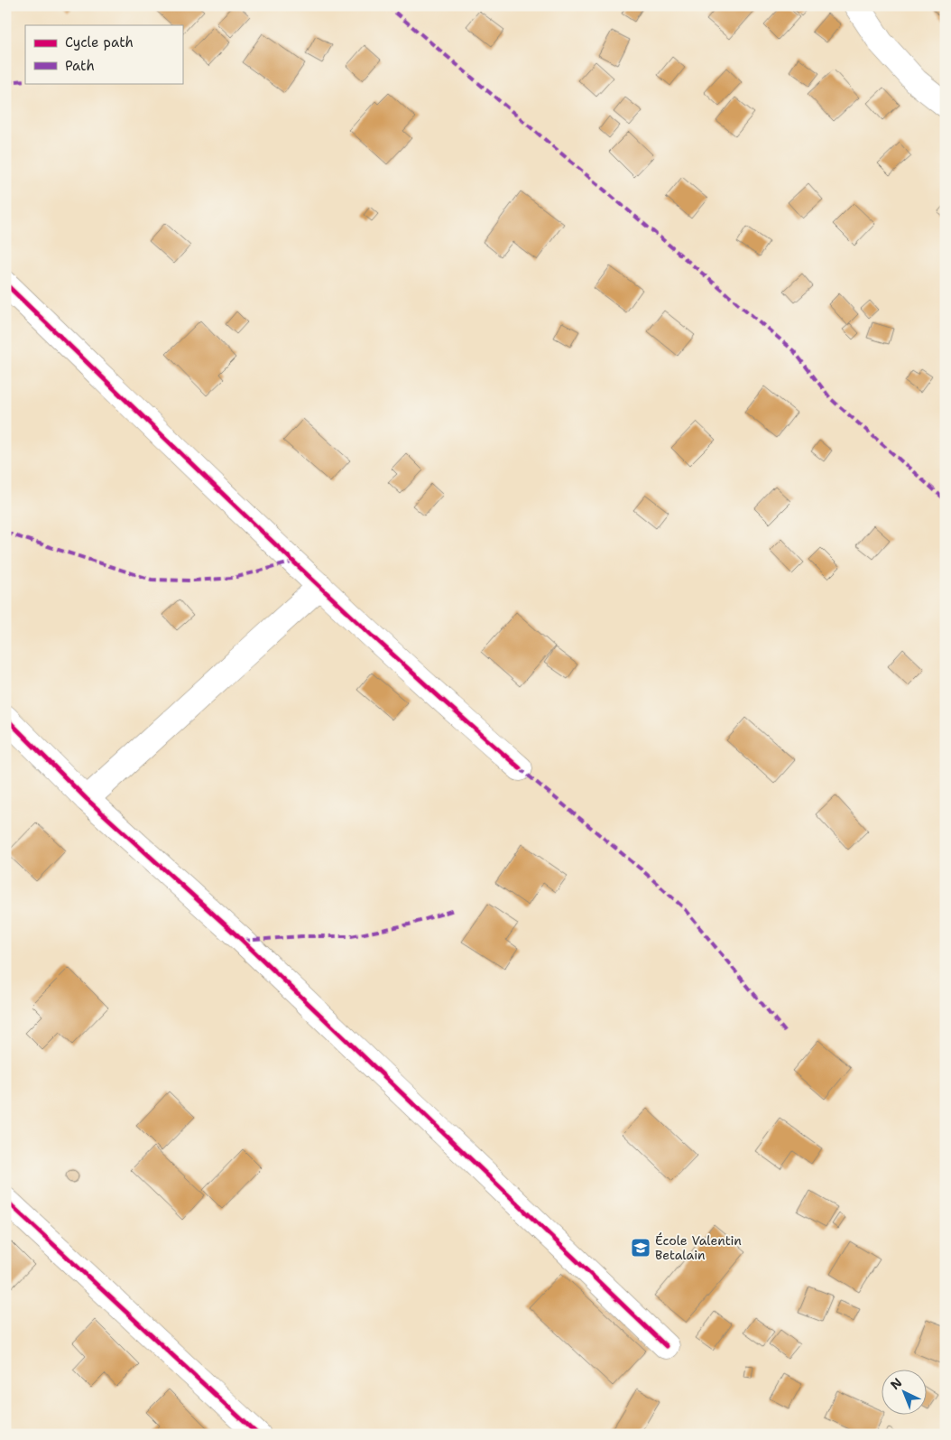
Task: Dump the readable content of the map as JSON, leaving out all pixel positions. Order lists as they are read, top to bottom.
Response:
{
  "places": {
    "school or university": ["École Valentin Betalain"]
  },
  "legend": ["Cycle path", "Path"],
  "north": "top left"
}
